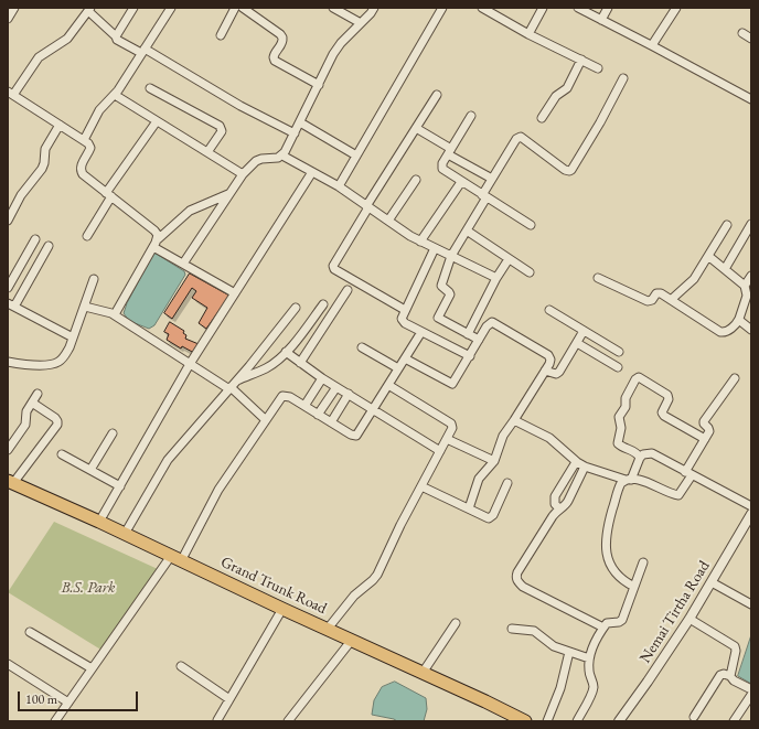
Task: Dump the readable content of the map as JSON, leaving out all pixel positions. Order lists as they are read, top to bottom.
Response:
{
  "streets": {
    "main road": ["Grand Trunk Road"],
    "street": ["Nemai Tirtha Road"]
  },
  "parks": ["B.S. Park"],
  "scale_bar": "100 m"
}
